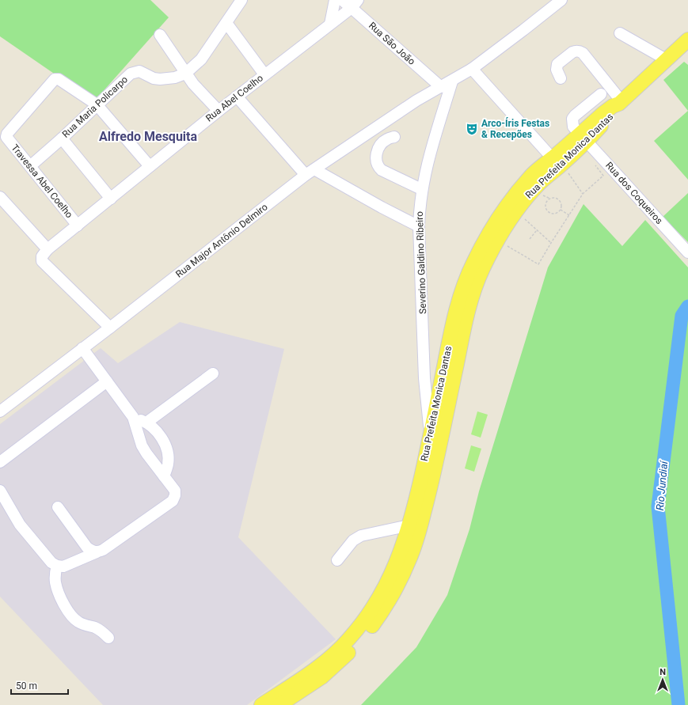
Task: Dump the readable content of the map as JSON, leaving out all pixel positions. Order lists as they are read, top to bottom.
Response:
{
  "streets": {
    "main road": ["Rua Prefeita Monica Dantas"],
    "street": [
      "Rua São João",
      "Rua Abel Coelho",
      "Rua Maria Policarpo",
      "Travessa Abel Coelho",
      "Rua dos Coqueiros",
      "Rua Major Antônio Delmiro",
      "Severino Galdino Ribeiro"
    ]
  },
  "crossings": [
    ["Rua São João", "Rua Abel Coelho"],
    ["Rua São João", "Rua Major Antônio Delmiro"],
    ["Rua Abel Coelho", "Travessa Abel Coelho"],
    ["Rua Abel Coelho", "Rua Major Antônio Delmiro"],
    ["Rua Maria Policarpo", "Travessa Abel Coelho"],
    ["Rua Prefeita Monica Dantas", "Rua dos Coqueiros"],
    ["Rua Prefeita Monica Dantas", "Severino Galdino Ribeiro"],
    ["Rua Major Antônio Delmiro", "Severino Galdino Ribeiro"]
  ],
  "districts": ["Alfredo Mesquita"],
  "water": ["Rio Jundiaí"],
  "places": {
    "theatre": ["Arco-Íris Festas & Recepões"]
  },
  "scale_bar": "50 m",
  "north": "top"
}
